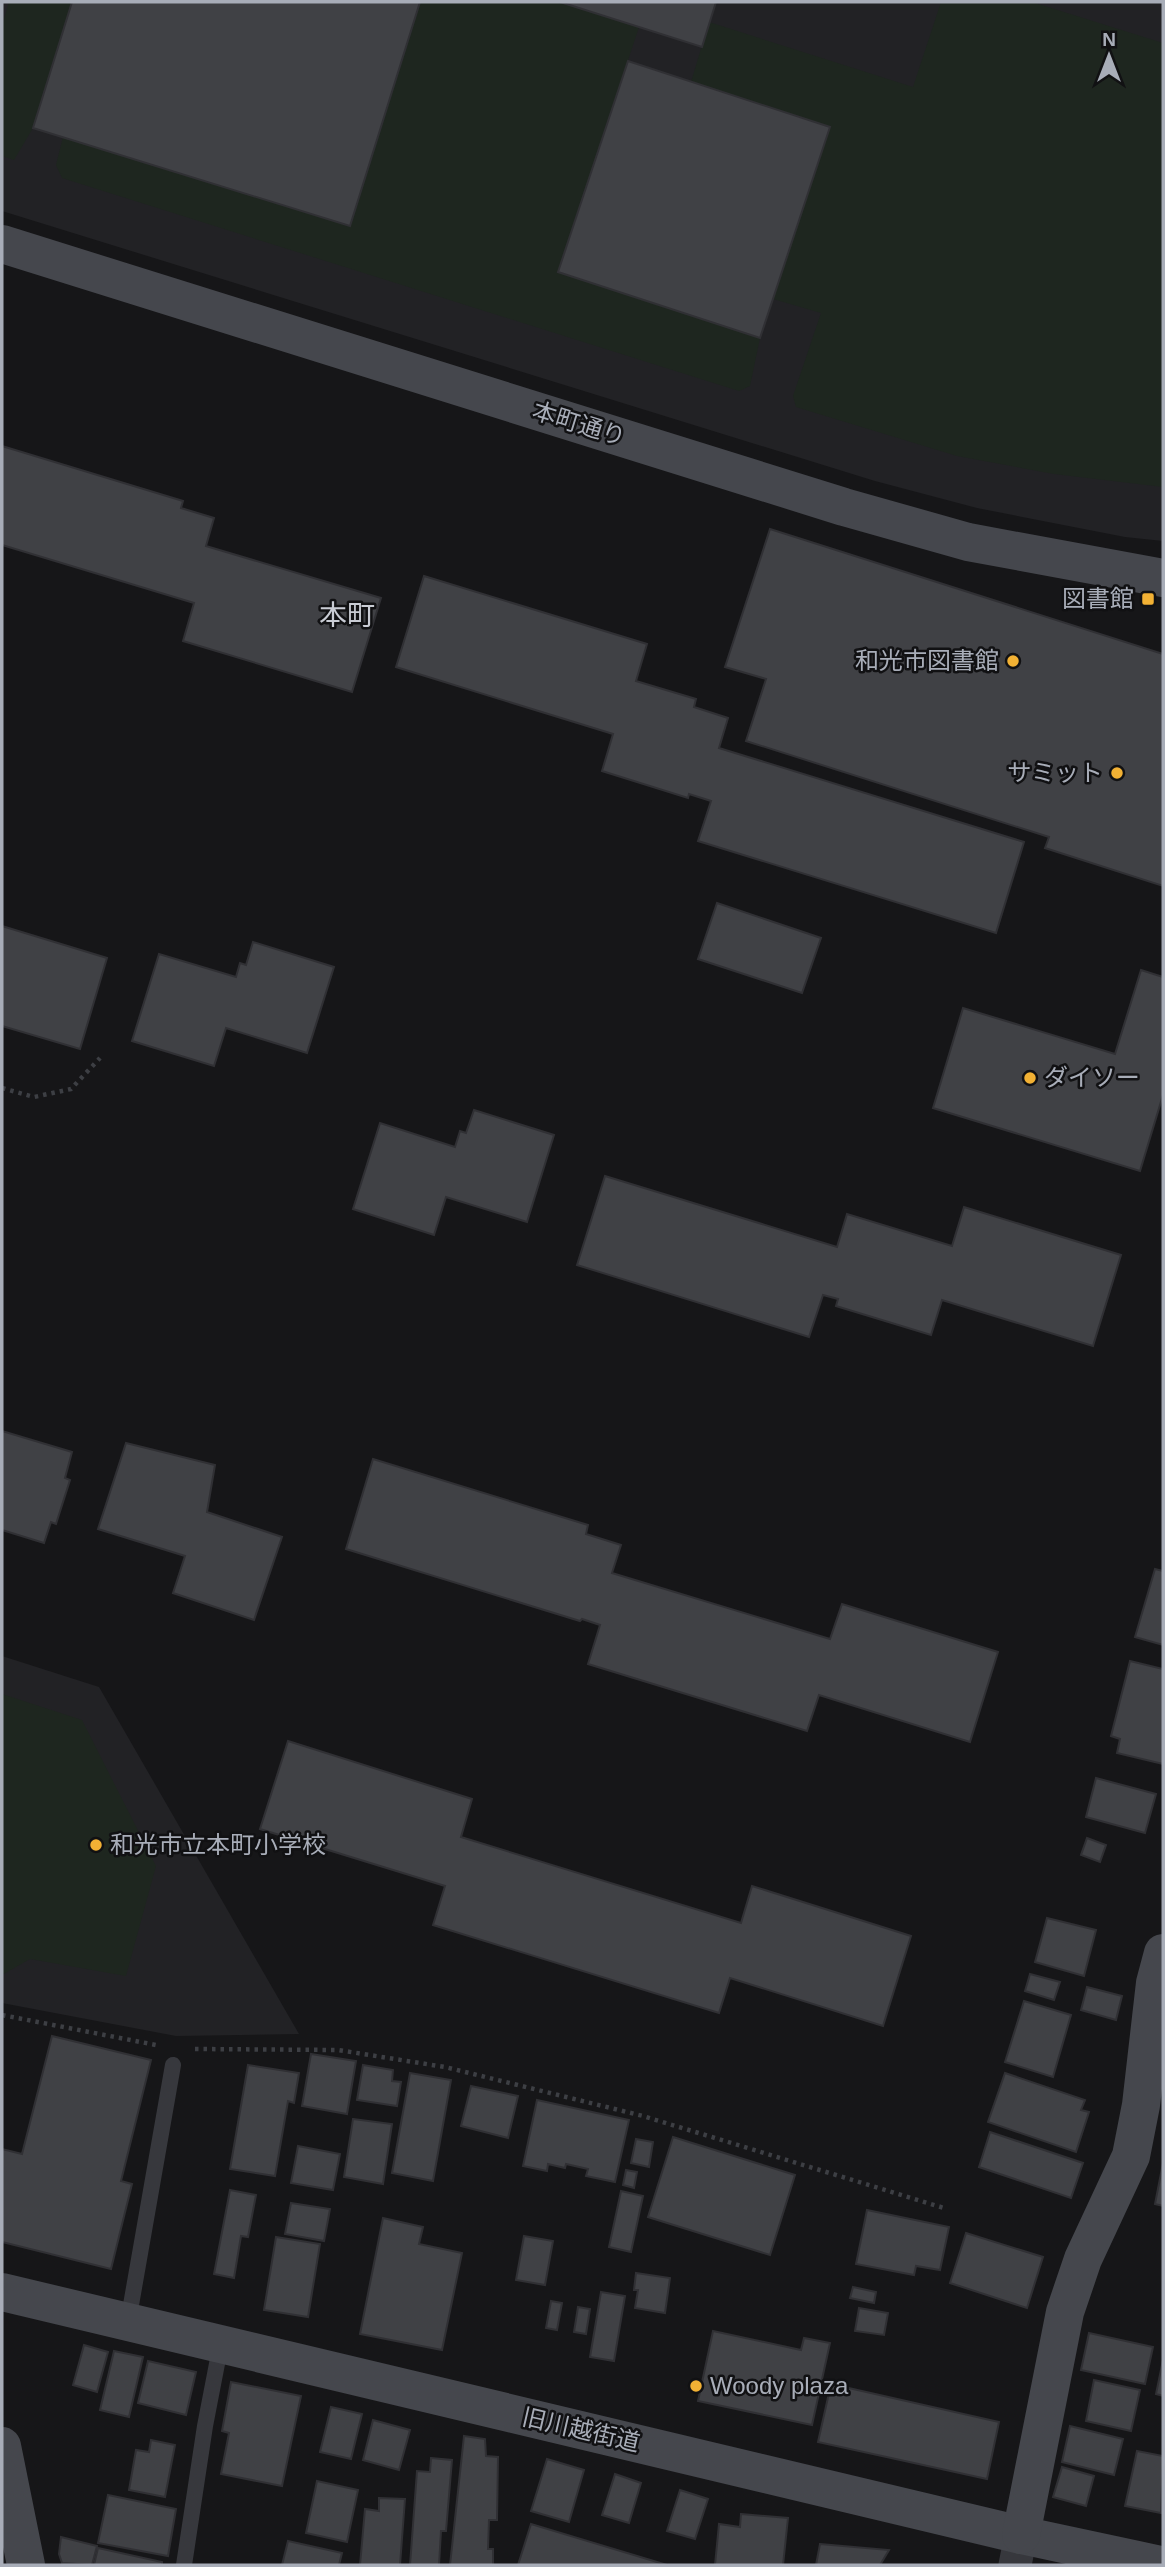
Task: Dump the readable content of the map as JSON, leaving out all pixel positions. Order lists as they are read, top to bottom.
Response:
{
  "streets": {
    "street": ["本町通り", "旧川越街道"]
  },
  "districts": ["本町"],
  "places": {
    "transit": ["図書館"],
    "other": [
      "和光市図書館",
      "サミット",
      "ダイソー",
      "和光市立本町小学校",
      "Woody plaza"
    ]
  },
  "north": "top"
}
